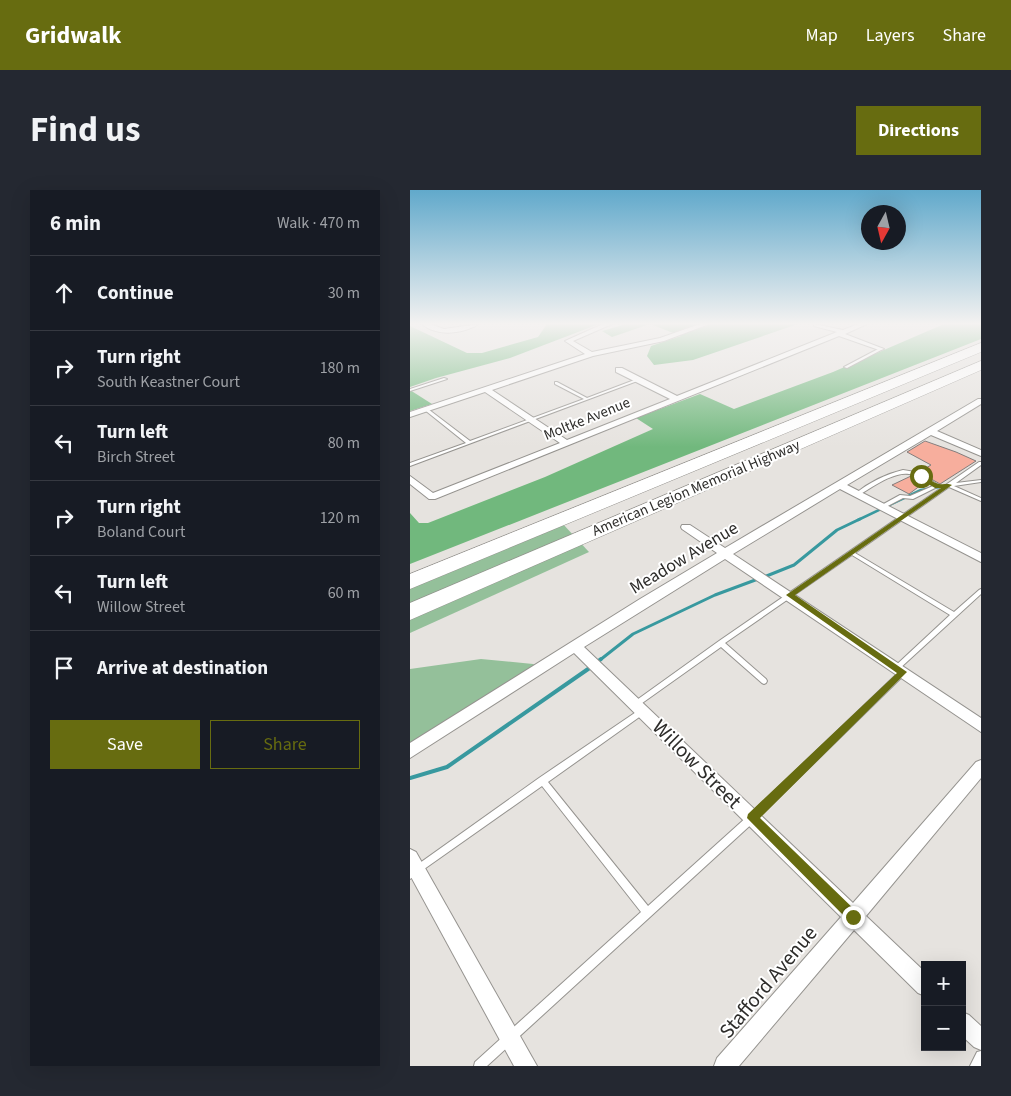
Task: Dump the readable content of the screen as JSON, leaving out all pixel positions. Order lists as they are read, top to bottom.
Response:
{
  "streets": {
    "highway": ["American Legion Memorial Highway"],
    "street": [
      "Moltke Avenue",
      "Meadow Avenue",
      "Willow Street",
      "Stafford Avenue"
    ]
  },
  "crossings": [
    ["Meadow Avenue", "Willow Street"],
    ["Willow Street", "Stafford Avenue"]
  ],
  "north": "bottom",
  "page": {
    "header": "Gridwalk",
    "nav": ["Map", "Layers", "Share"],
    "title": "Find us",
    "buttons": [
      "Directions",
      ["Save", "Share"]
    ],
    "heading": ["6 min", "Walk · 470 m"],
    "list": [
      ["Continue", "30 m"],
      ["Turn right", "South Keastner Court", "180 m"],
      ["Turn left", "Birch Street", "80 m"],
      ["Turn right", "Boland Court", "120 m"],
      ["Turn left", "Willow Street", "60 m"],
      "Arrive at destination"
    ],
    "map_buttons": ["+", "−"]
  }
}
